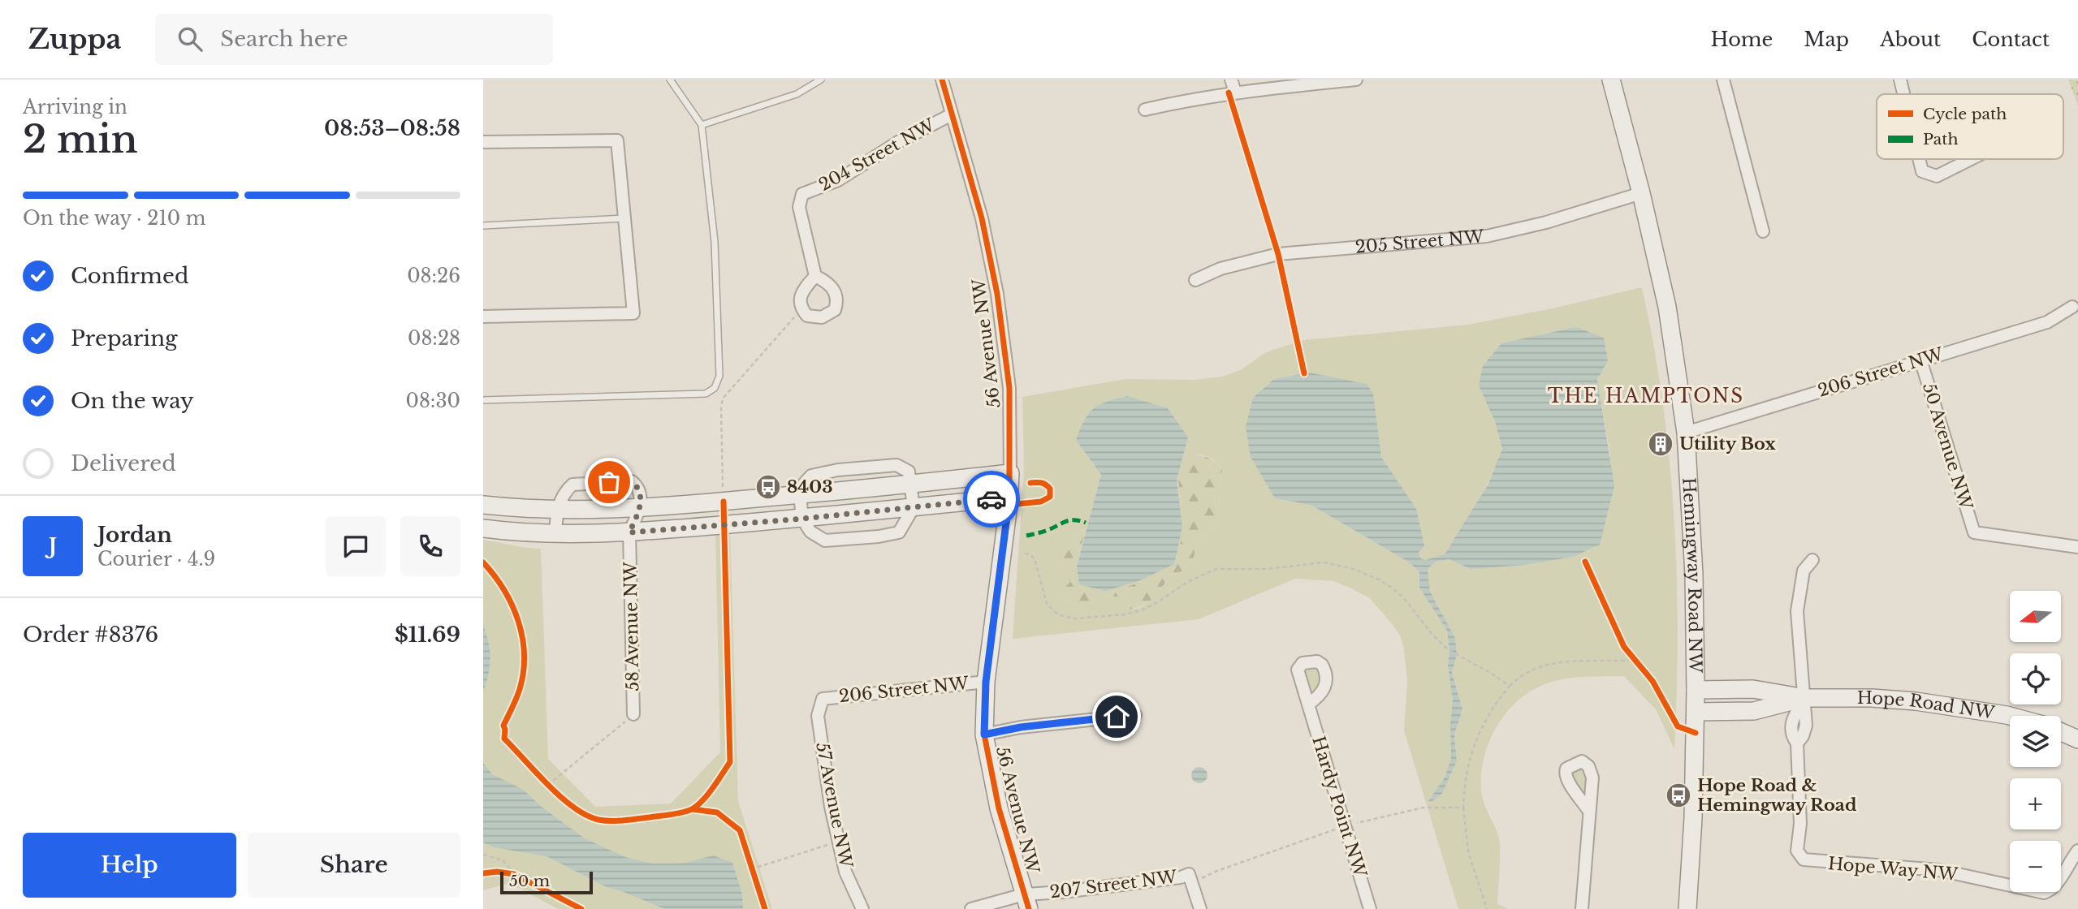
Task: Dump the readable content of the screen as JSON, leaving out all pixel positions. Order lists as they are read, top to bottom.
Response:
{
  "streets": {
    "street": [
      "204 Street NW",
      "205 Street NW",
      "56 Avenue NW",
      "206 Street NW",
      "50 Avenue NW",
      "Hemingway Road NW",
      "58 Avenue NW",
      "Hope Road NW",
      "57 Avenue NW",
      "Hardy Point NW",
      "Hope Way NW",
      "207 Street NW"
    ]
  },
  "crossings": [
    ["204 Street NW", "56 Avenue NW"],
    ["205 Street NW", "Hemingway Road NW"],
    ["56 Avenue NW", "206 Street NW"],
    ["56 Avenue NW", "207 Street NW"],
    ["206 Street NW", "50 Avenue NW"],
    ["206 Street NW", "Hemingway Road NW"],
    ["206 Street NW", "57 Avenue NW"],
    ["Hemingway Road NW", "Hope Road NW"],
    ["Hope Road NW", "Hope Way NW"]
  ],
  "districts": ["THE HAMPTONS"],
  "places": {
    "building": ["Utility Box"],
    "bus stop": ["8403", "Hope Road & Hemingway Road"]
  },
  "legend": ["Cycle path", "Path"],
  "scale_bar": "50 m",
  "north": "left",
  "page": {
    "header": "Zuppa",
    "search": "Search here",
    "nav": [
      "Home",
      "Map",
      "About",
      "Contact"
    ],
    "heading": ["2 min", "Arriving in", "08:53–08:58"],
    "panel": [
      "Jordan",
      "Courier · 4.9",
      "Order #8376",
      "$11.69"
    ],
    "bar": "On the way · 210 m",
    "list": [
      ["Confirmed", "08:26"],
      ["Preparing", "08:28"],
      ["On the way", "08:30"],
      "Delivered"
    ],
    "round": "J",
    "map_buttons": ["+", "−"],
    "buttons": ["Help", "Share"],
    "scale": "50 m"
  }
}
